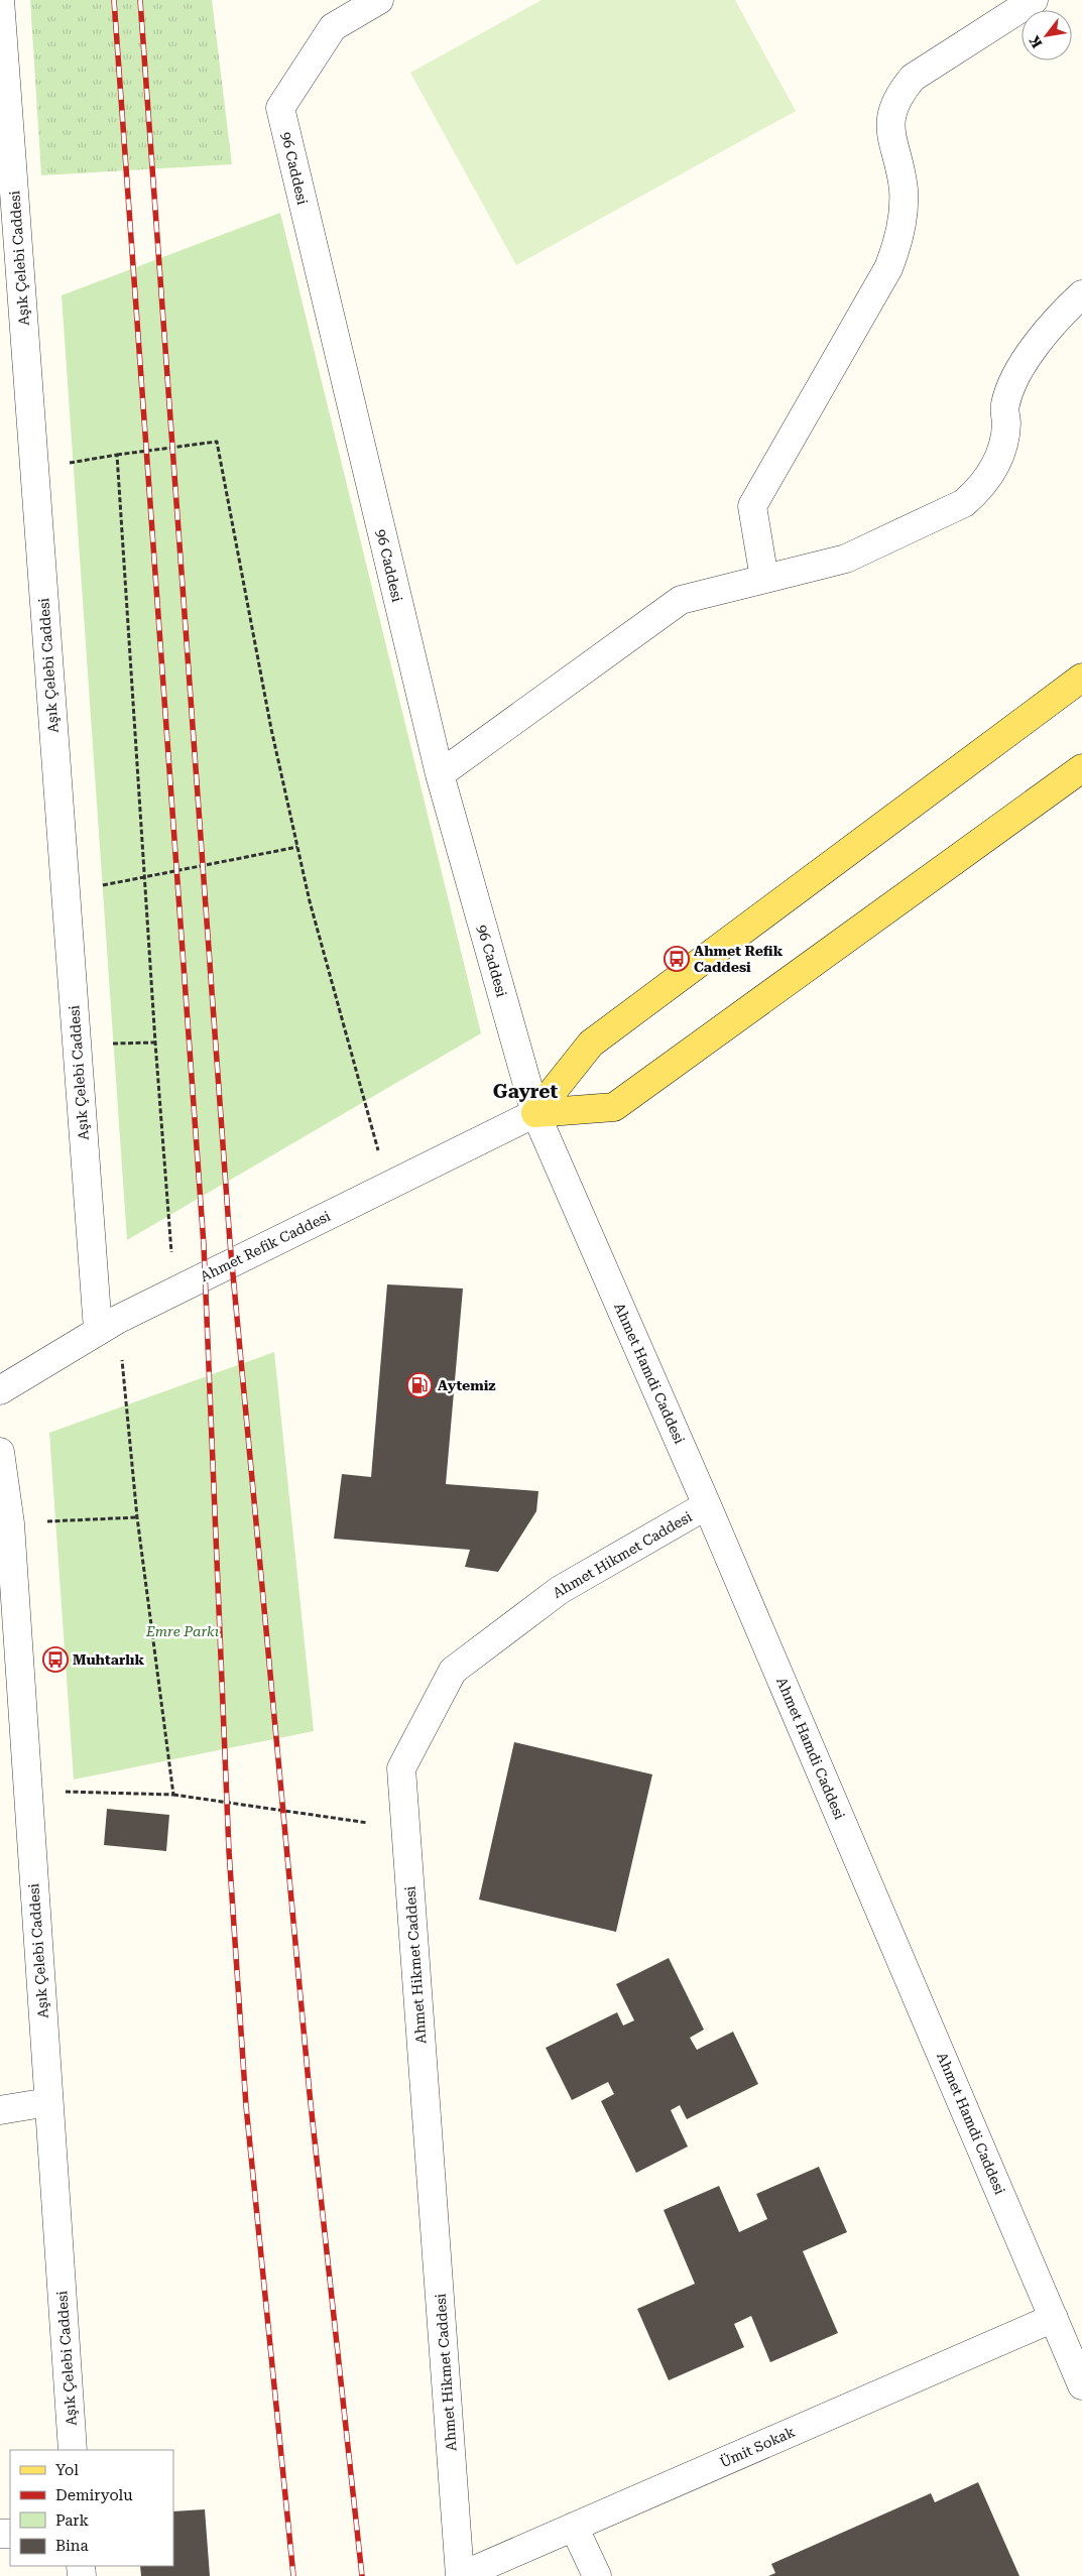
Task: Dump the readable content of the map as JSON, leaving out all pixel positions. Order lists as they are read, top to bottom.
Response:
{
  "streets": {
    "main road": ["Ahmet Refik Caddesi"],
    "street": [
      "96 Caddesi",
      "Aşık Çelebi Caddesi",
      "Ahmet Hamdi Caddesi",
      "Ahmet Hikmet Caddesi",
      "Ümit Sokak"
    ]
  },
  "crossings": [
    ["96 Caddesi", "Ahmet Refik Caddesi"],
    ["96 Caddesi", "Ahmet Hamdi Caddesi"],
    ["Aşık Çelebi Caddesi", "Ahmet Refik Caddesi"],
    ["Ahmet Refik Caddesi", "Ahmet Hamdi Caddesi"],
    ["Ahmet Hamdi Caddesi", "Ahmet Hikmet Caddesi"],
    ["Ahmet Hamdi Caddesi", "Ümit Sokak"],
    ["Ahmet Hikmet Caddesi", "Ümit Sokak"]
  ],
  "districts": ["Gayret"],
  "parks": ["Emre Parkı"],
  "places": {
    "bus stop": ["Ahmet Refik Caddesi", "Muhtarlık"],
    "fuel station": ["Aytemiz"]
  },
  "legend": [
    "Yol",
    "Demiryolu",
    "Park",
    "Bina"
  ],
  "north": "bottom left"
}
